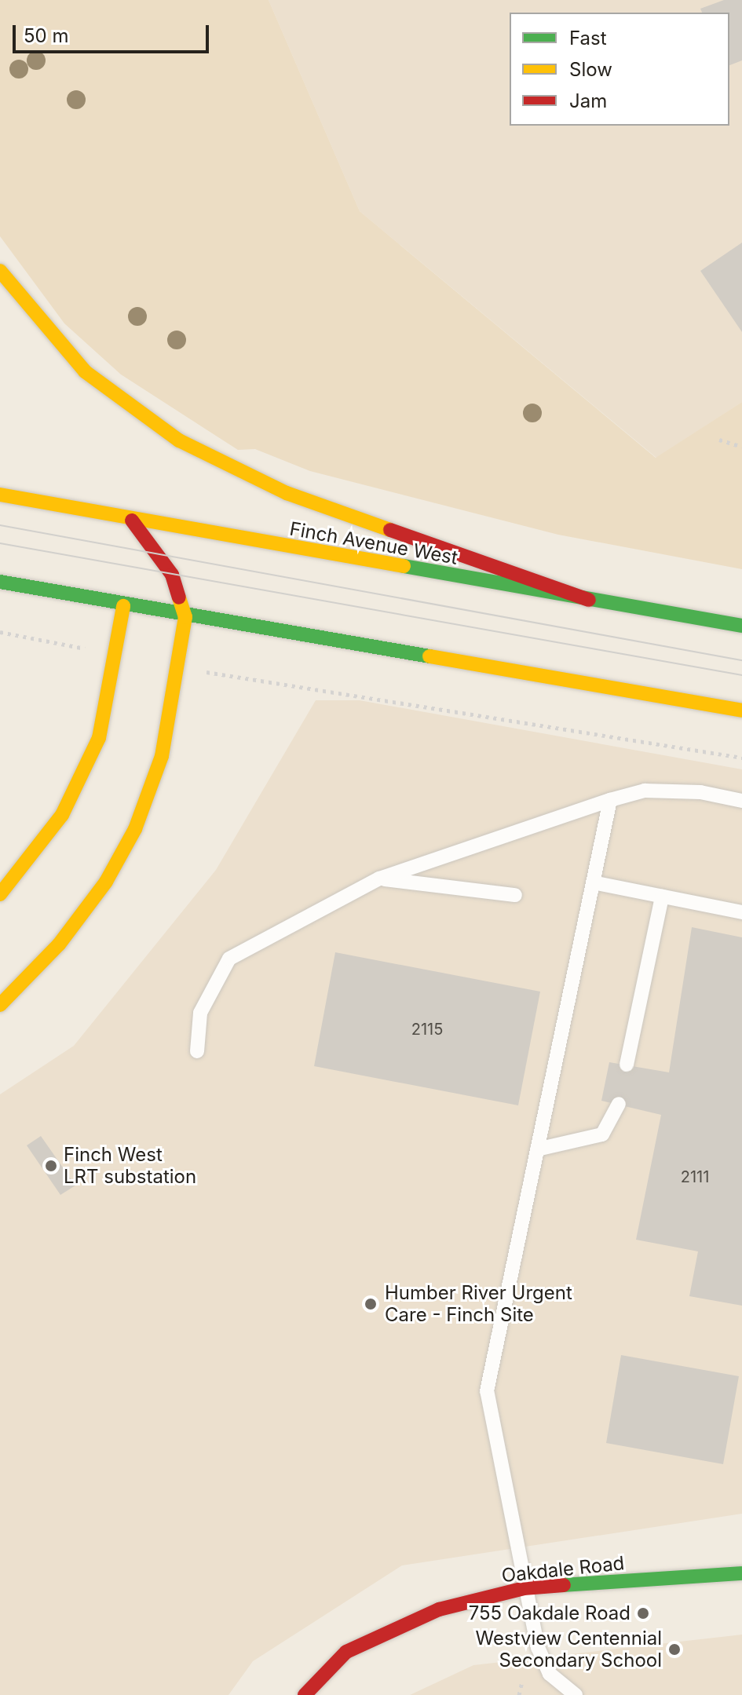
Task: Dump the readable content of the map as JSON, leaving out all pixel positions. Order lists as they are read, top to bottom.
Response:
{
  "streets": {
    "main road": ["Finch Avenue West", "Oakdale Road"]
  },
  "places": [
    "Finch West LRT substation",
    "Humber River Urgent Care - Finch Site",
    "755 Oakdale Road",
    "Westview Centennial Secondary School"
  ],
  "house_numbers": ["2115", "2111"],
  "legend": ["Fast", "Slow", "Jam"],
  "scale_bar": "50 m"
}
